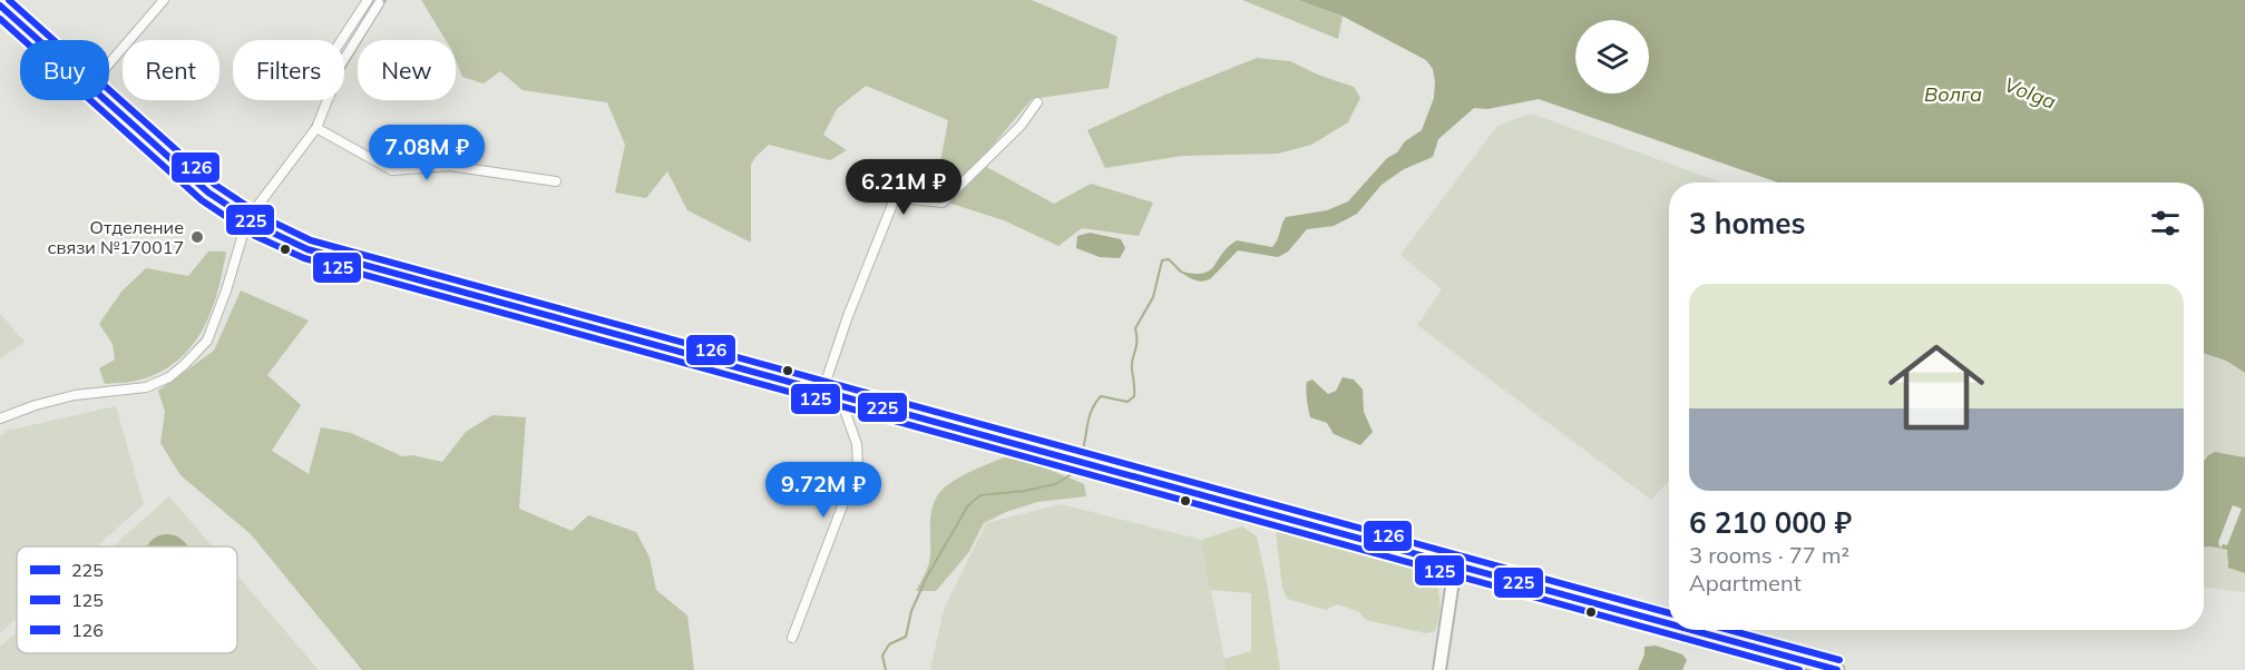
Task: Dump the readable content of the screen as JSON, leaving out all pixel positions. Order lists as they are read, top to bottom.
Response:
{
  "water": ["Volga", "Волга"],
  "places": ["Отделение связи №170017"],
  "lines": ["transit line 126", "transit line 225", "transit line 125"],
  "legend": ["225", "125", "126"],
  "page": {
    "chip": [
      "Buy",
      "Rent",
      "Filters",
      "New"
    ],
    "price": ["7.08M ₽", "6.21M ₽", "9.72M ₽"],
    "heading": "3 homes",
    "list": [
      {
        "name": "6 210 000 ₽",
        "note": "3 rooms · 77 m² · Apartment"
      }
    ]
  }
}
